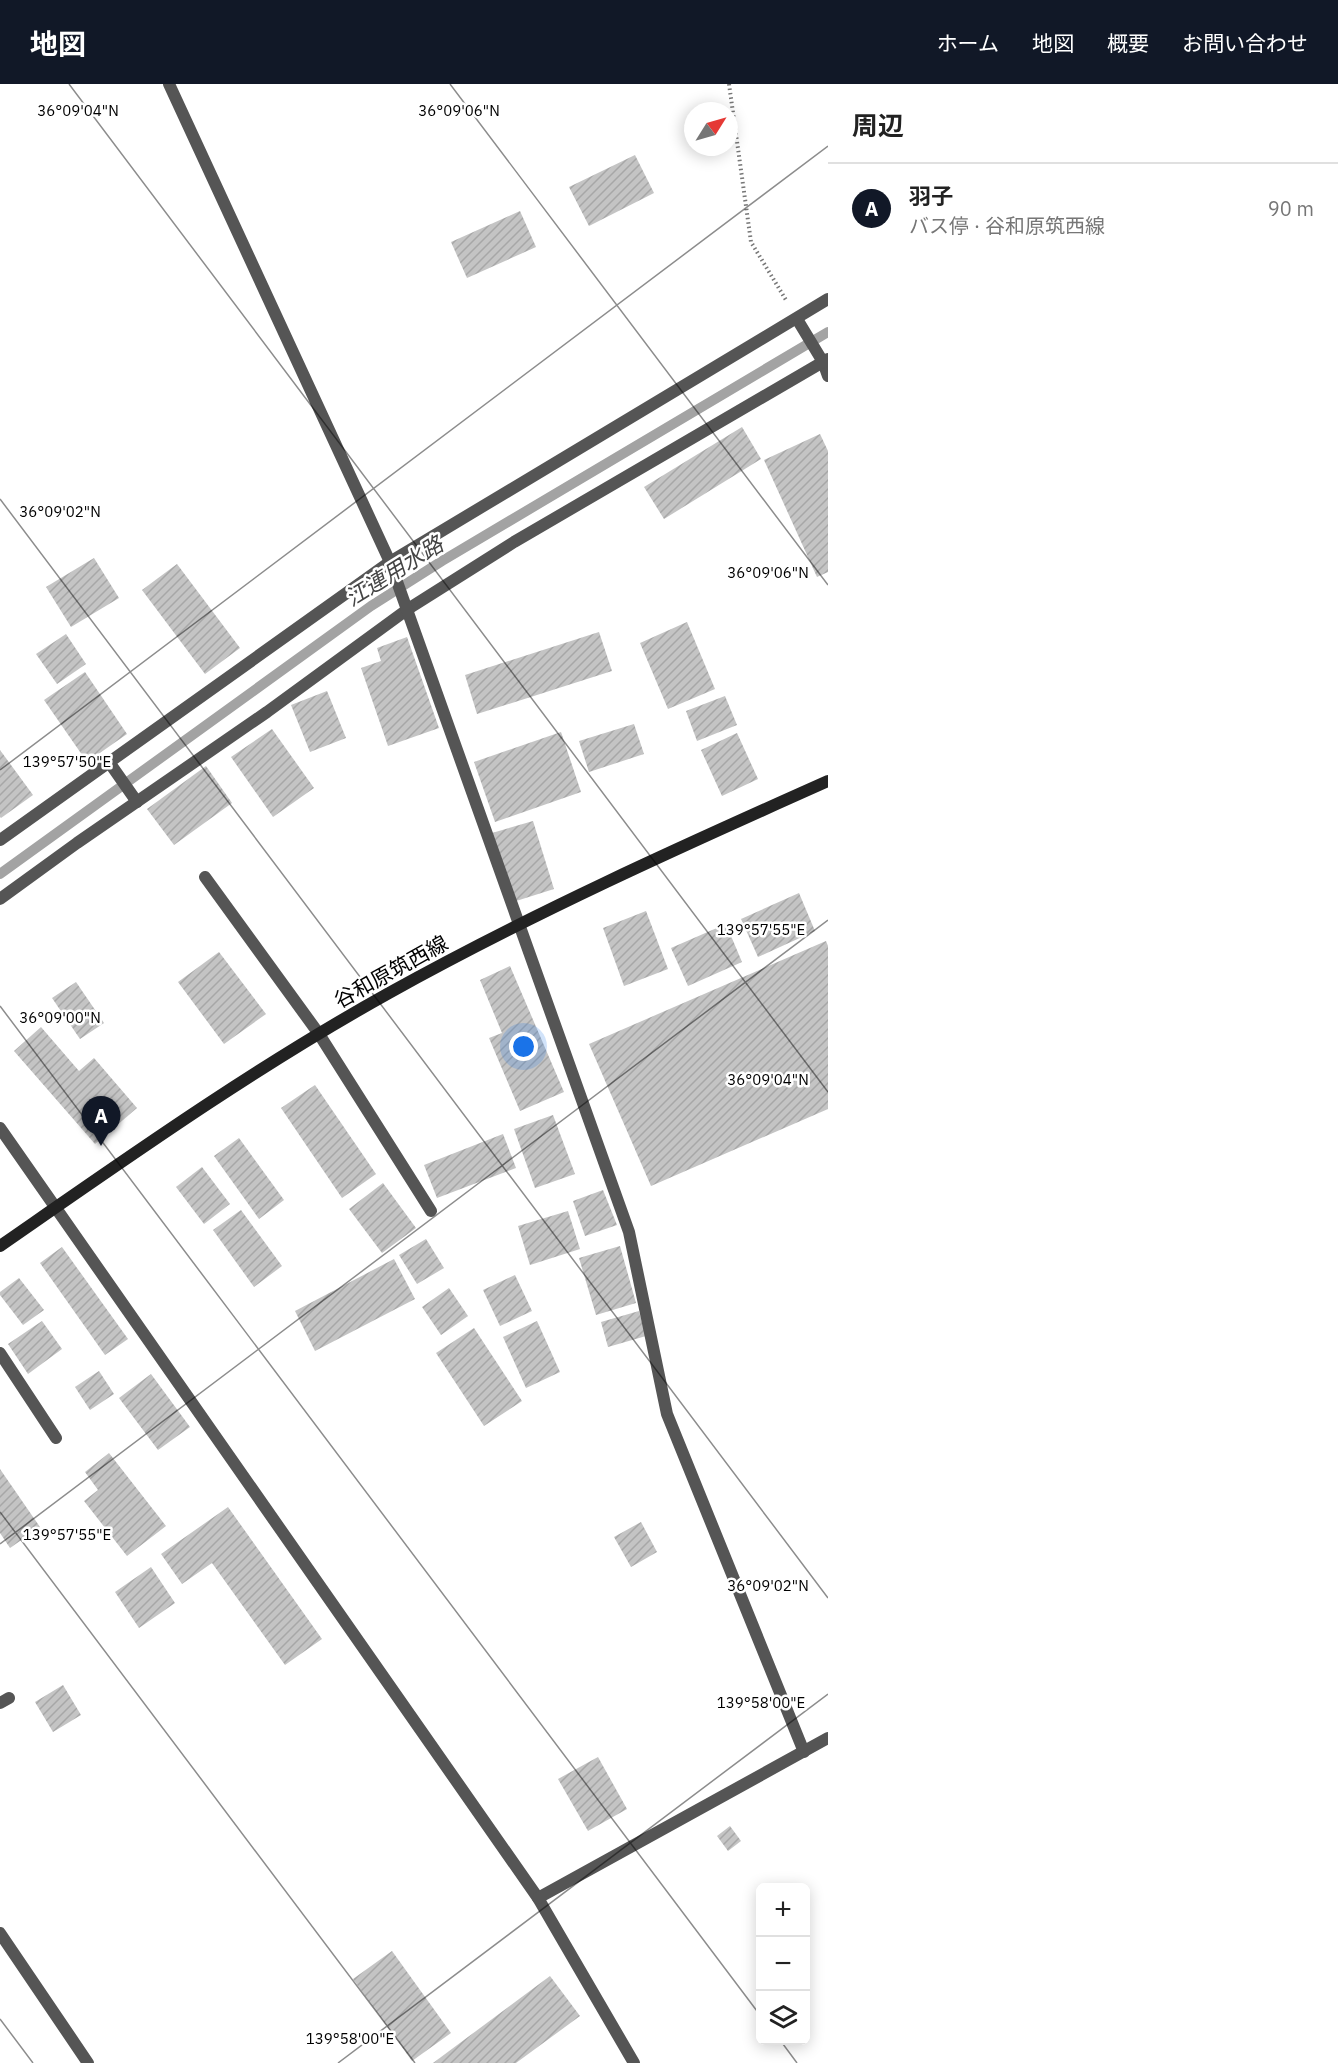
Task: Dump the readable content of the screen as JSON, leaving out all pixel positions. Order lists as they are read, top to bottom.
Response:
{
  "streets": {
    "main road": ["谷和原筑西線"]
  },
  "water": ["江連用水路"],
  "north": "top right",
  "page": {
    "header": "地図",
    "nav": [
      "ホーム",
      "地図",
      "概要",
      "お問い合わせ"
    ],
    "heading": "周辺",
    "list": [
      {
        "mark": "A",
        "name": "羽子",
        "note": "バス停 · 谷和原筑西線",
        "value": "90 m"
      }
    ],
    "pins": "A",
    "map_buttons": ["+", "−"]
  },
  "coordinates": [
    "36°09'04\"N",
    "36°09'06\"N",
    "36°09'02\"N",
    "139°57'50\"E",
    "139°57'55\"E",
    "36°09'00\"N",
    "139°58'00\"E"
  ]
}
